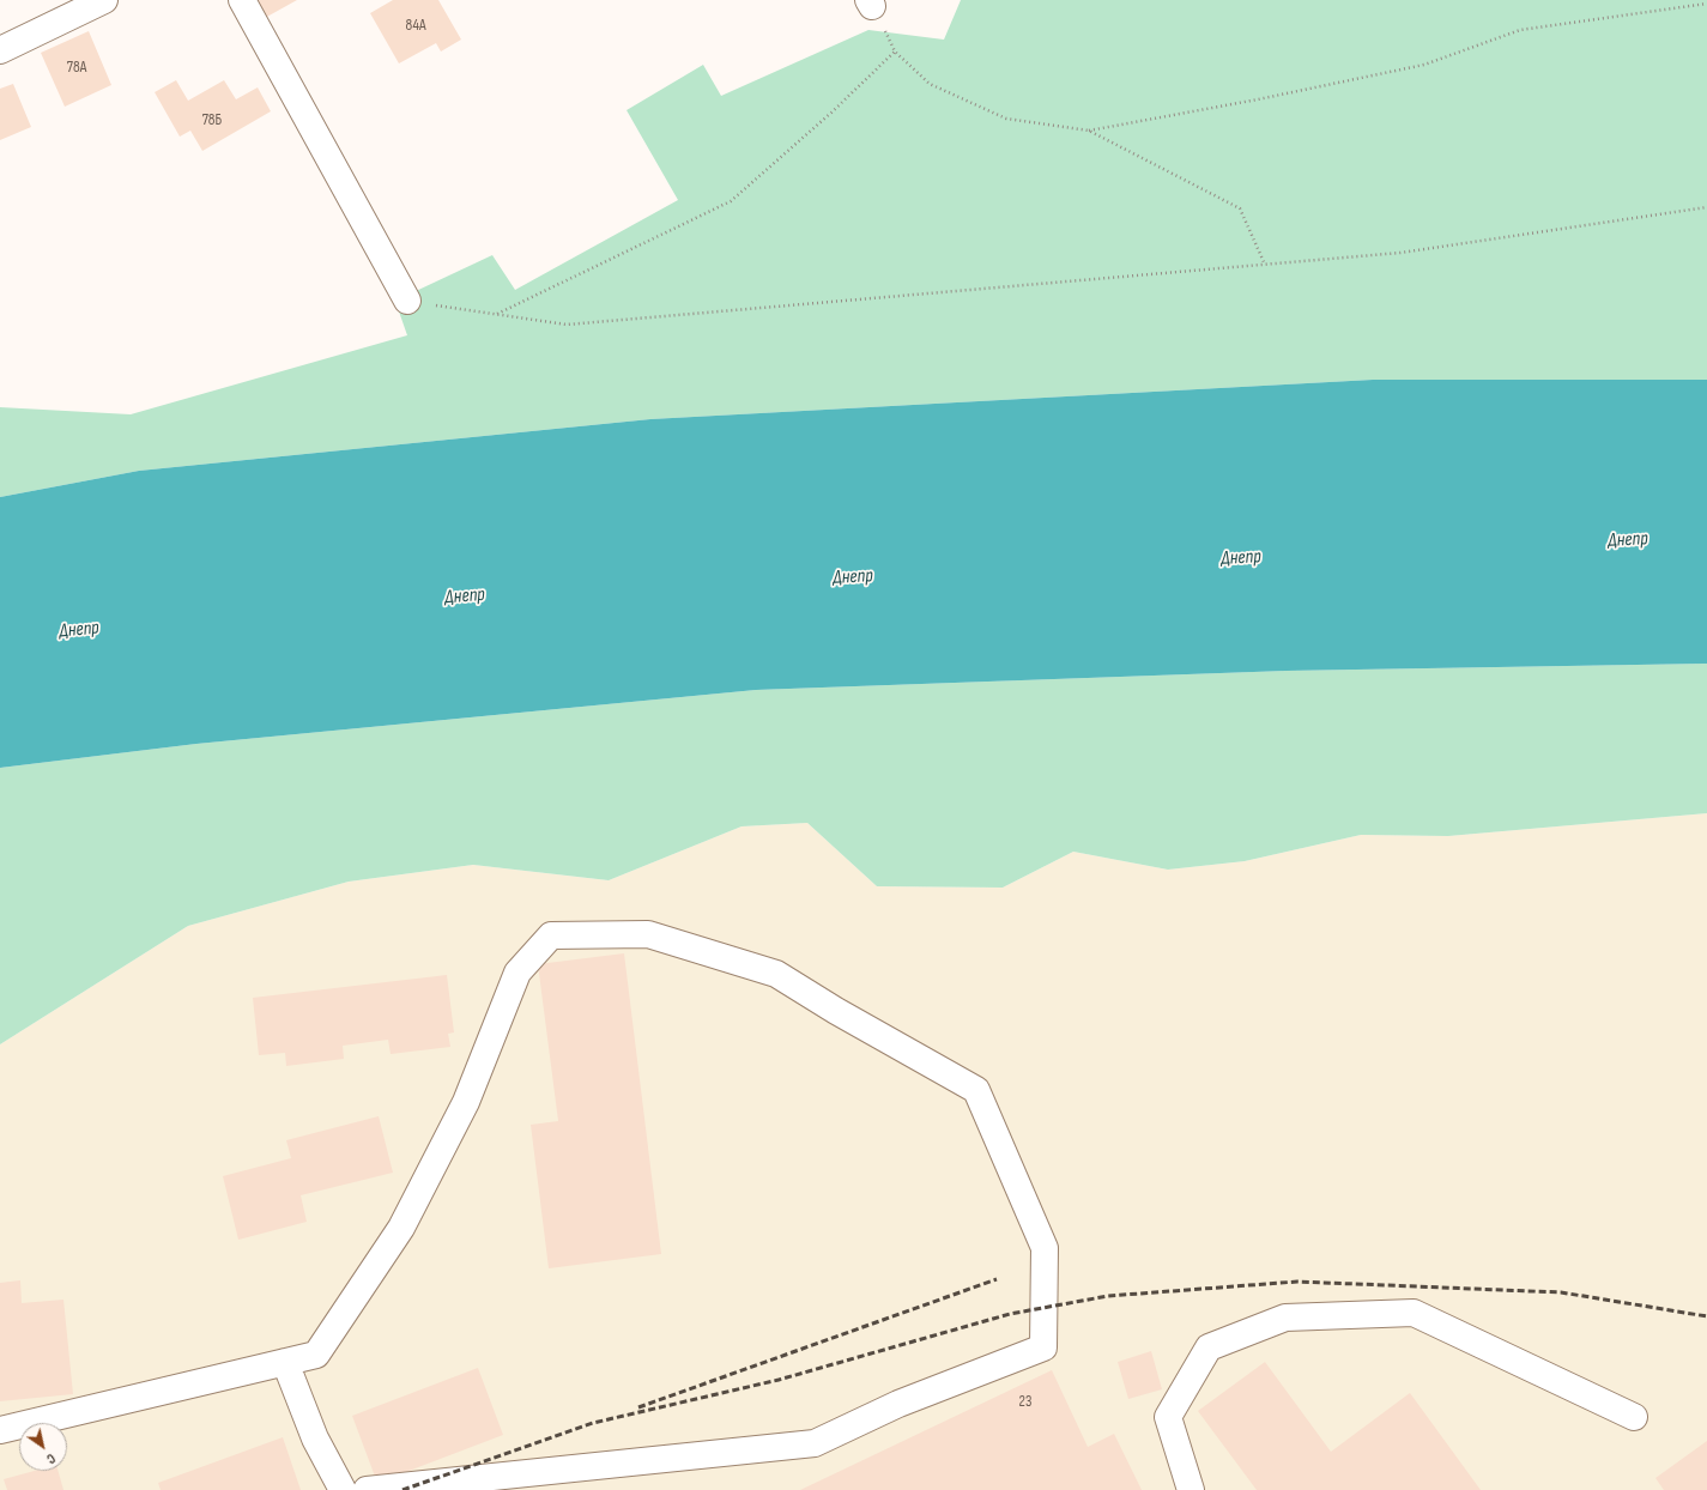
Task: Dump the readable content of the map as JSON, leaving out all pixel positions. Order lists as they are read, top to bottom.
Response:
{
  "water": ["Днепр"],
  "house_numbers": [
    "84А",
    "78А",
    "78Б",
    "23"
  ],
  "north": "bottom right"
}
